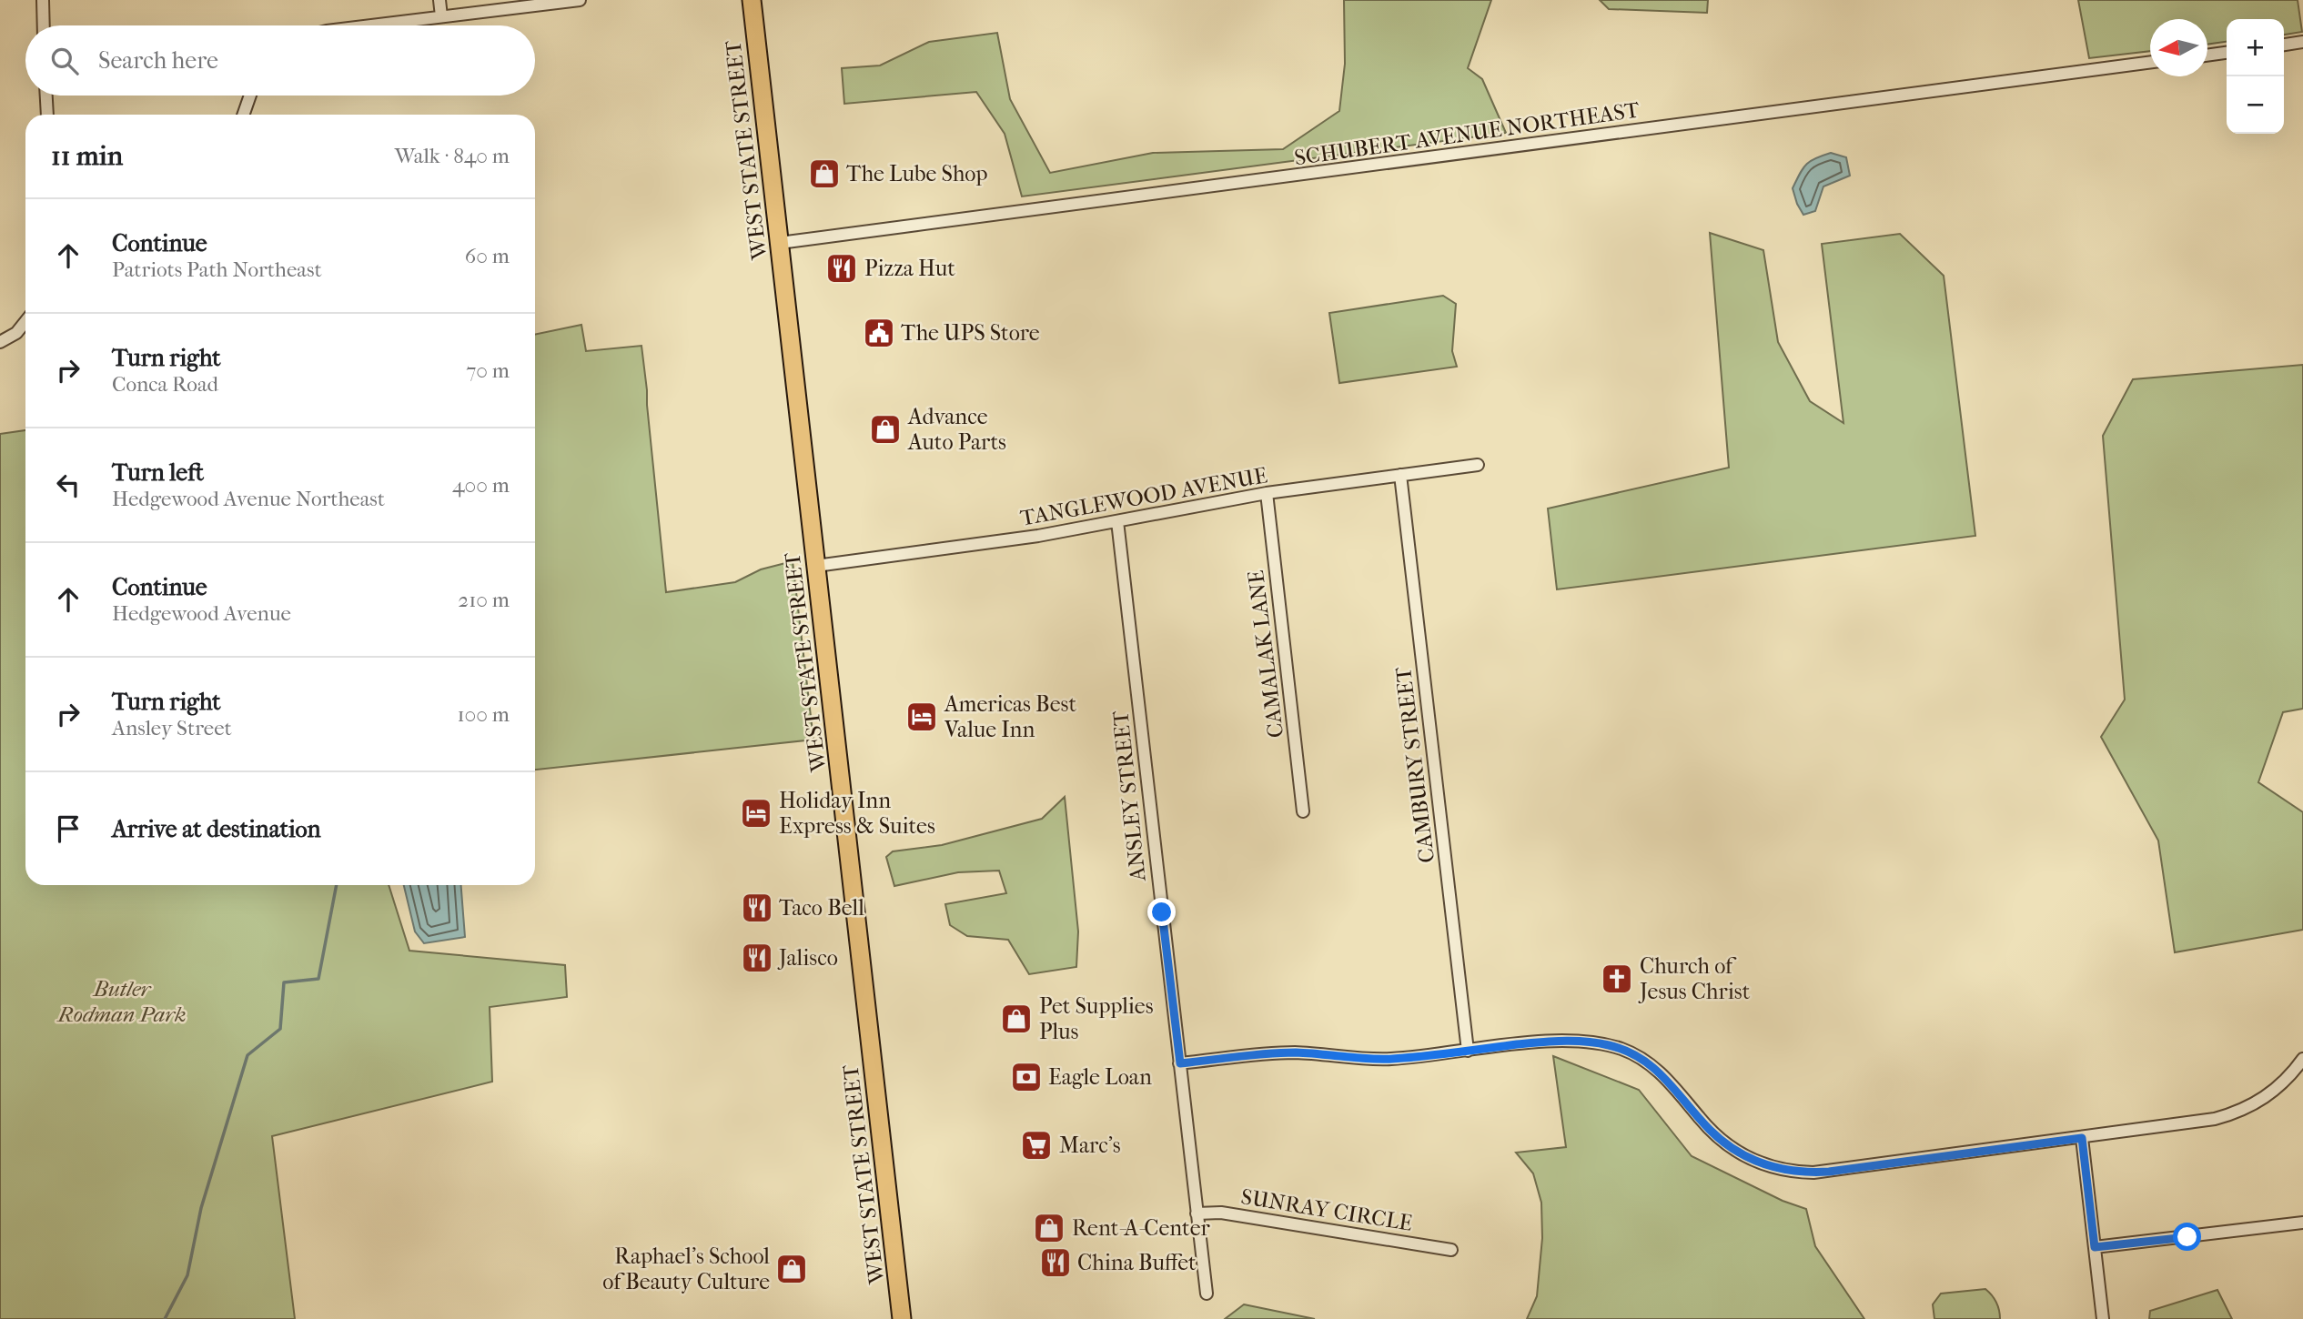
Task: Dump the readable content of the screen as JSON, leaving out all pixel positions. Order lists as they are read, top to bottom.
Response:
{
  "streets": {
    "highway": ["WEST STATE STREET"],
    "street": [
      "SCHUBERT AVENUE NORTHEAST",
      "TANGLEWOOD AVENUE",
      "CAMALAK LANE",
      "CAMBURY STREET",
      "ANSLEY STREET",
      "SUNRAY CIRCLE"
    ]
  },
  "crossings": [
    ["SCHUBERT AVENUE NORTHEAST", "WEST STATE STREET"],
    ["WEST STATE STREET", "TANGLEWOOD AVENUE"],
    ["TANGLEWOOD AVENUE", "CAMALAK LANE"],
    ["TANGLEWOOD AVENUE", "CAMBURY STREET"],
    ["TANGLEWOOD AVENUE", "ANSLEY STREET"],
    ["ANSLEY STREET", "SUNRAY CIRCLE"]
  ],
  "parks": ["Butler Rodman Park"],
  "places": {
    "shop": [
      "The Lube Shop",
      "Advance Auto Parts",
      "Pet Supplies Plus",
      "Rent-A-Center",
      "Raphael's School of Beauty Culture"
    ],
    "restaurant": [
      "Pizza Hut",
      "Taco Bell",
      "Jalisco",
      "China Buffet"
    ],
    "public building": ["The UPS Store"],
    "hotel": ["Americas Best Value Inn", "Holiday Inn Express & Suites"],
    "church": ["Church of Jesus Christ"],
    "bank": ["Eagle Loan"],
    "supermarket": ["Marc's"]
  },
  "north": "left",
  "page": {
    "map_buttons": ["+", "−"],
    "search": "Search here",
    "heading": ["11 min", "Walk · 840 m"],
    "list": [
      ["Continue", "Patriots Path Northeast", "60 m"],
      ["Turn right", "Conca Road", "70 m"],
      ["Turn left", "Hedgewood Avenue Northeast", "400 m"],
      ["Continue", "Hedgewood Avenue", "210 m"],
      ["Turn right", "Ansley Street", "100 m"],
      "Arrive at destination"
    ]
  }
}
